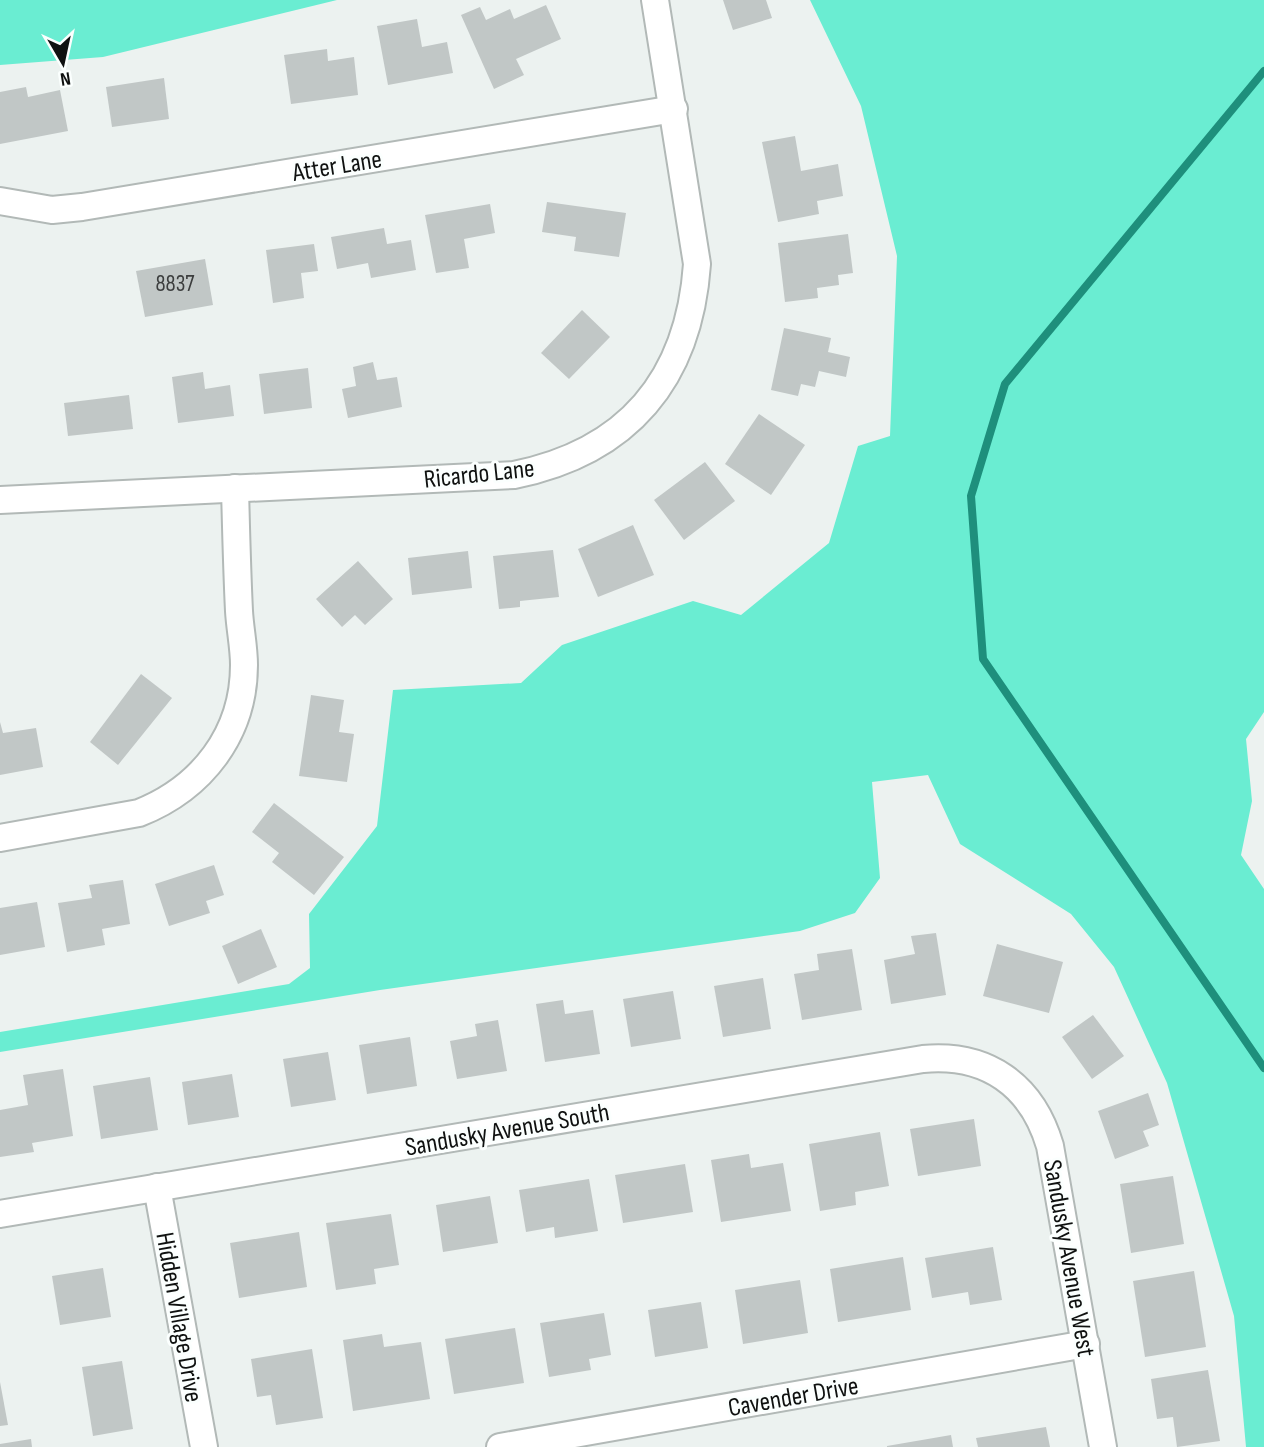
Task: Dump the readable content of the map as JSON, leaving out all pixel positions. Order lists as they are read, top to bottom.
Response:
{
  "streets": {
    "street": [
      "Atter Lane",
      "Ricardo Lane",
      "Sandusky Avenue South",
      "Sandusky Avenue West",
      "Hidden Village Drive",
      "Cavender Drive"
    ]
  },
  "crossings": [
    ["Atter Lane", "Ricardo Lane"],
    ["Sandusky Avenue South", "Sandusky Avenue West"],
    ["Sandusky Avenue South", "Hidden Village Drive"],
    ["Sandusky Avenue West", "Cavender Drive"]
  ],
  "house_numbers": ["8837"],
  "north": "bottom"
}
